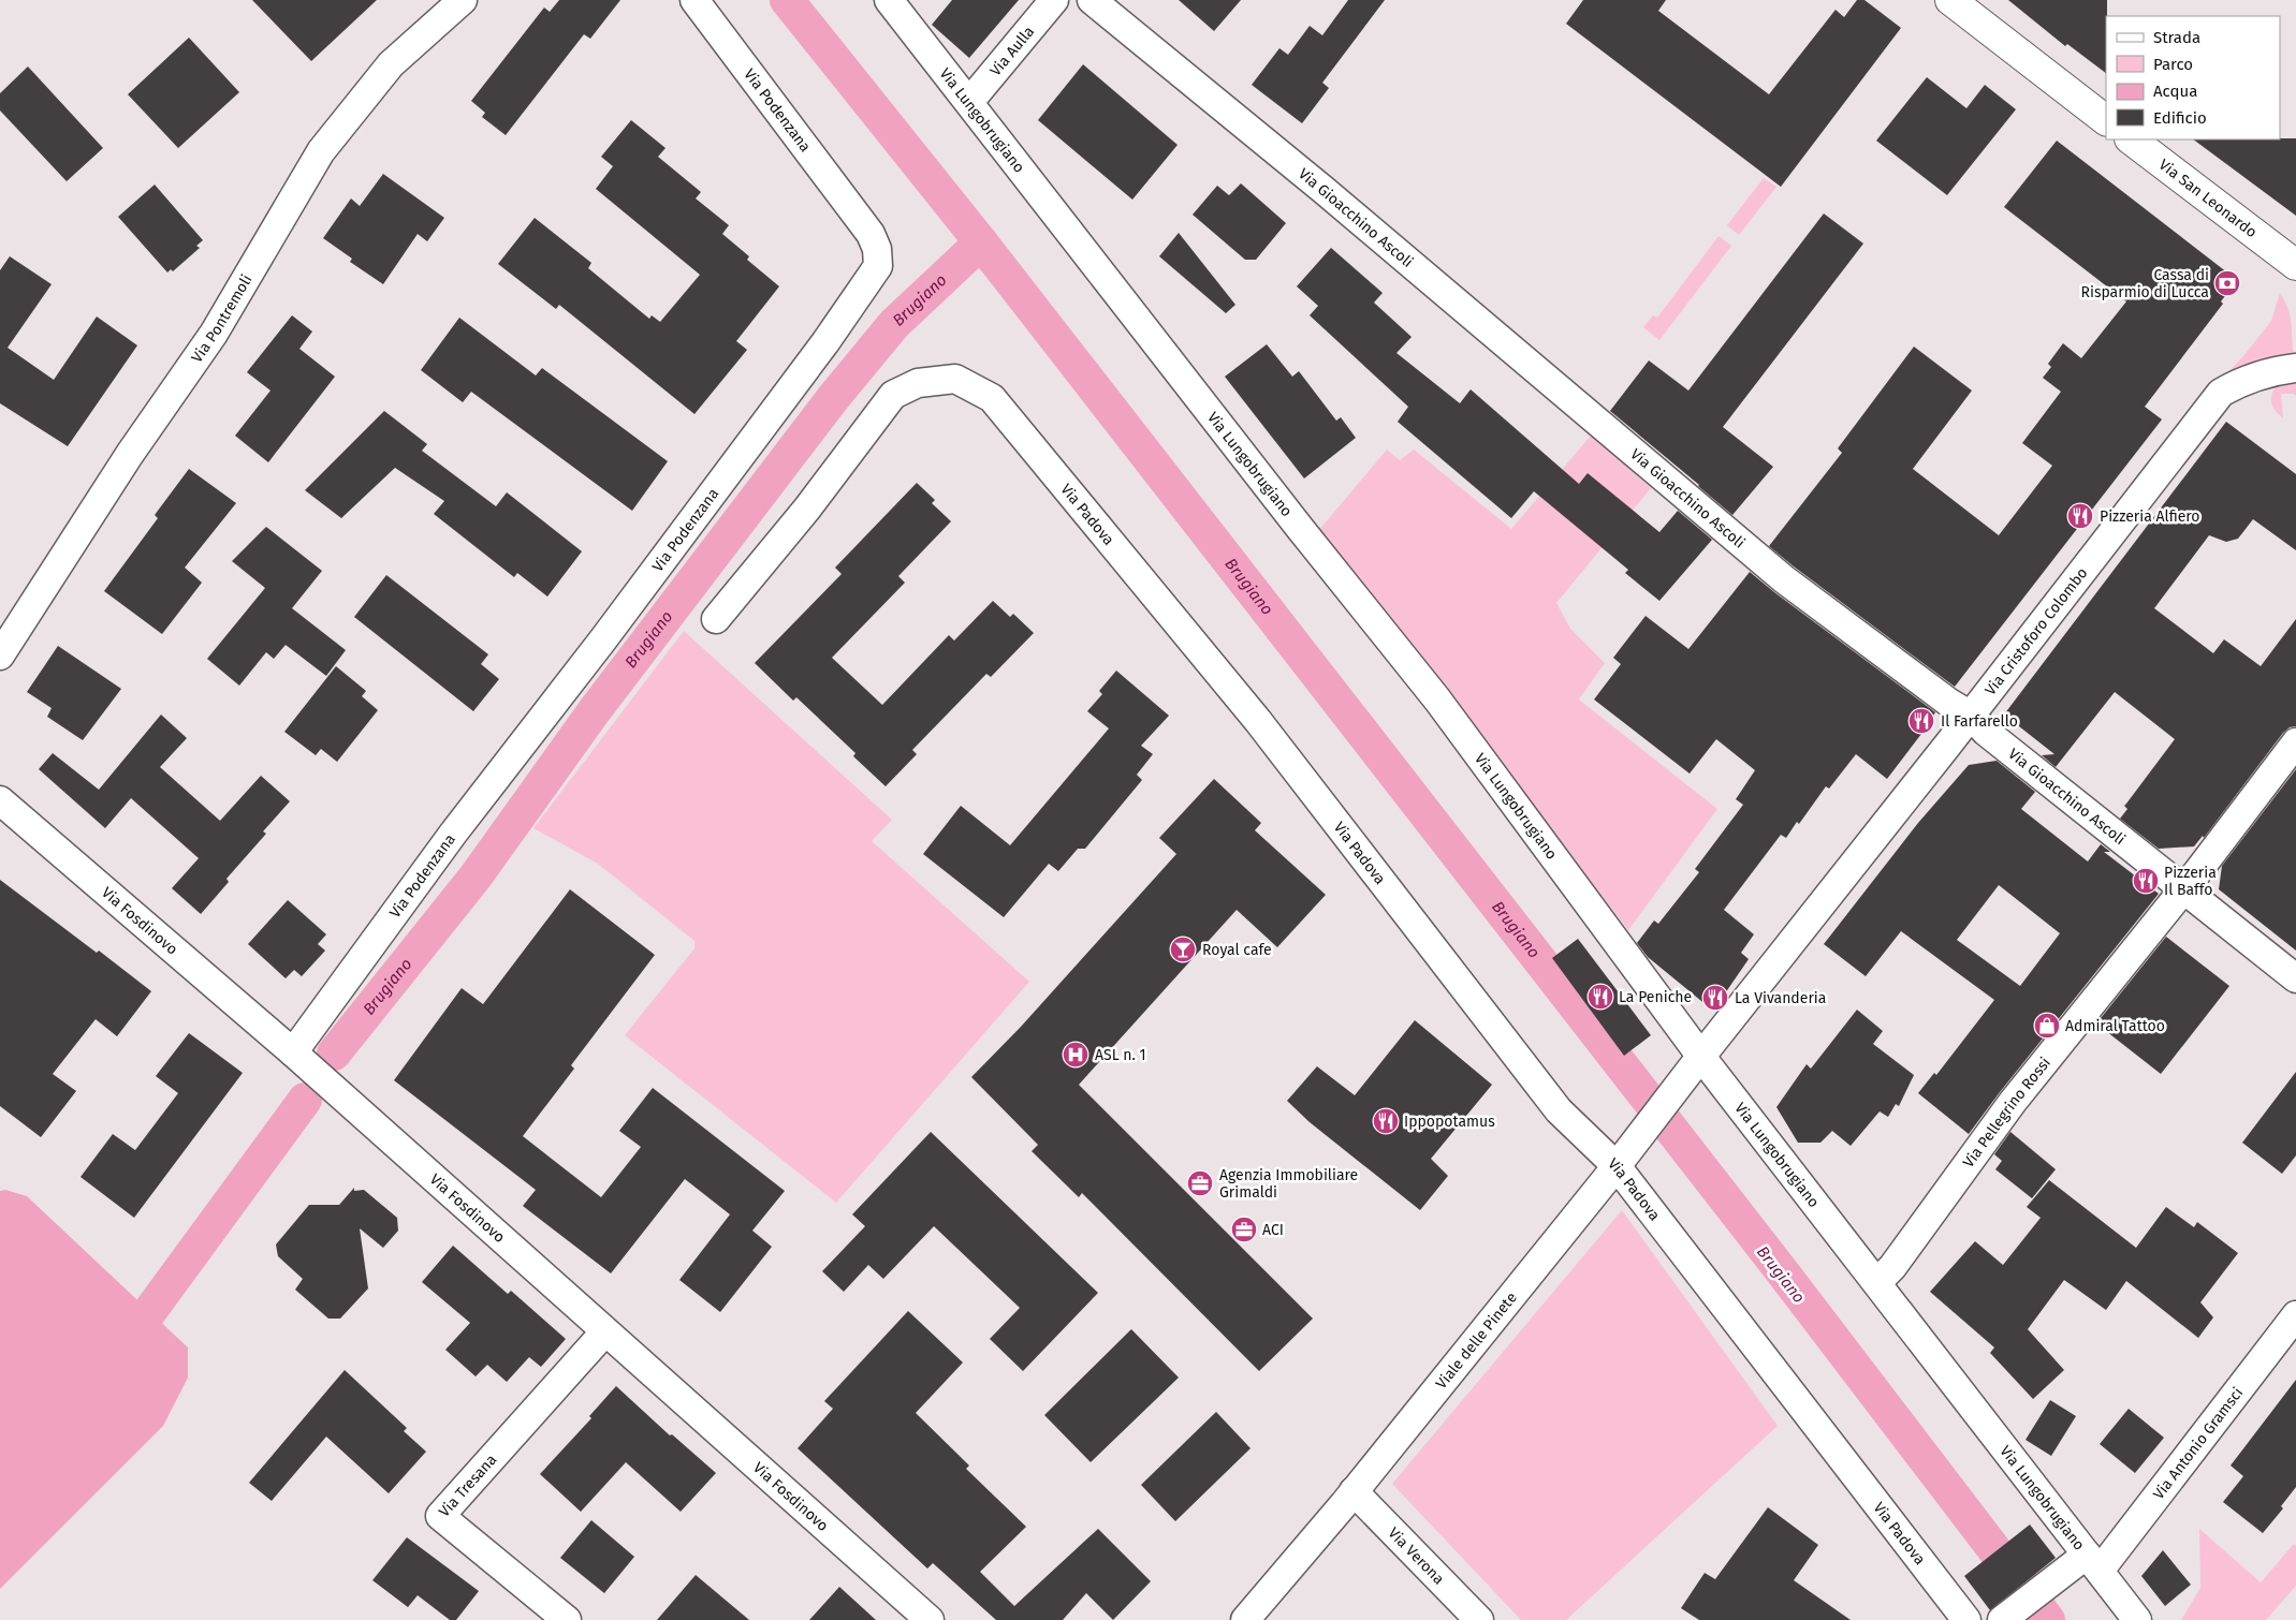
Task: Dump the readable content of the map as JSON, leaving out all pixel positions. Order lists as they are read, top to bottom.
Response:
{
  "streets": {
    "main road": ["Via San Leonardo"],
    "street": [
      "Via Aulla",
      "Via Podenzana",
      "Via Lungobrugiano",
      "Via Gioacchino Ascoli",
      "Via Pontremoli",
      "Via Padova",
      "Via Cristoforo Colombo",
      "Via Fosdinovo",
      "Via Pellegrino Rossi",
      "Viale delle Pinete",
      "Via Antonio Gramsci",
      "Via Tresana",
      "Via Verona"
    ]
  },
  "crossings": [
    ["Via Aulla", "Via Lungobrugiano"],
    ["Via Podenzana", "Via Fosdinovo"],
    ["Via Lungobrugiano", "Via Cristoforo Colombo"],
    ["Via Lungobrugiano", "Via Pellegrino Rossi"],
    ["Via Lungobrugiano", "Viale delle Pinete"],
    ["Via Lungobrugiano", "Via Antonio Gramsci"],
    ["Via Gioacchino Ascoli", "Via Cristoforo Colombo"],
    ["Via Gioacchino Ascoli", "Via Pellegrino Rossi"],
    ["Via Padova", "Viale delle Pinete"],
    ["Via Cristoforo Colombo", "Viale delle Pinete"],
    ["Via Fosdinovo", "Via Tresana"],
    ["Viale delle Pinete", "Via Verona"]
  ],
  "water": ["Brugiano"],
  "places": {
    "bank": ["Cassa di Risparmio di Lucca"],
    "restaurant": [
      "Pizzeria Alfiero",
      "Il Farfarello",
      "Pizzeria Il Baffo",
      "La Peniche",
      "La Vivanderia",
      "Ippopotamus"
    ],
    "bar": ["Royal cafe"],
    "shop": ["Admiral Tattoo"],
    "hospital": ["ASL n. 1"],
    "office": ["Agenzia Immobiliare Grimaldi", "ACI"]
  },
  "legend": [
    "Strada",
    "Parco",
    "Acqua",
    "Edificio"
  ]
}
